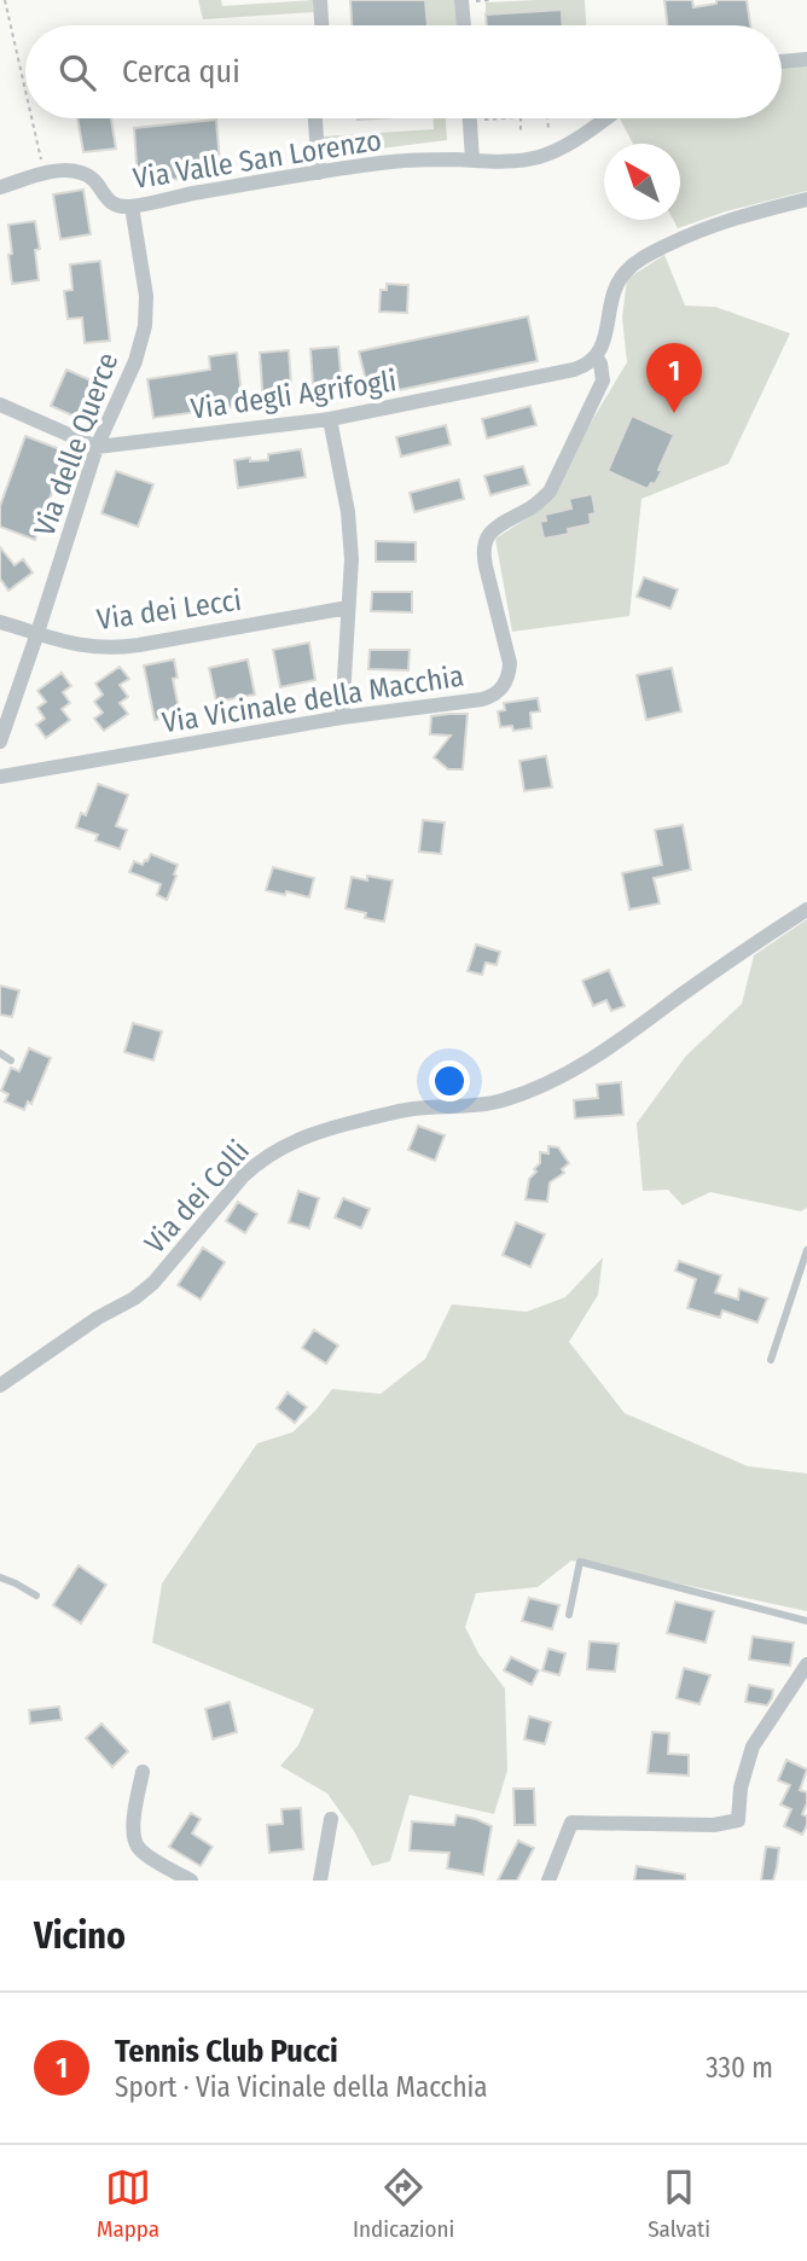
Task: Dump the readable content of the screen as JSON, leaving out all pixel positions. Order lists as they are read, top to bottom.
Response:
{
  "streets": {
    "street": [
      "Via Valle San Lorenzo",
      "Via degli Agrifogli",
      "Via delle Querce",
      "Via dei Lecci",
      "Via Vicinale della Macchia",
      "Via dei Colli"
    ]
  },
  "crossings": [
    ["Via Valle San Lorenzo", "Via delle Querce"],
    ["Via degli Agrifogli", "Via delle Querce"],
    ["Via degli Agrifogli", "Via Vicinale della Macchia"],
    ["Via delle Querce", "Via dei Lecci"]
  ],
  "north": "top left",
  "page": {
    "search": "Cerca qui",
    "pins": "1",
    "heading": "Vicino",
    "list": [
      {
        "mark": "1",
        "name": "Tennis Club Pucci",
        "note": "Sport · Via Vicinale della Macchia",
        "value": "330 m"
      }
    ],
    "nav": ["Mappa", "Indicazioni", "Salvati"]
  }
}
